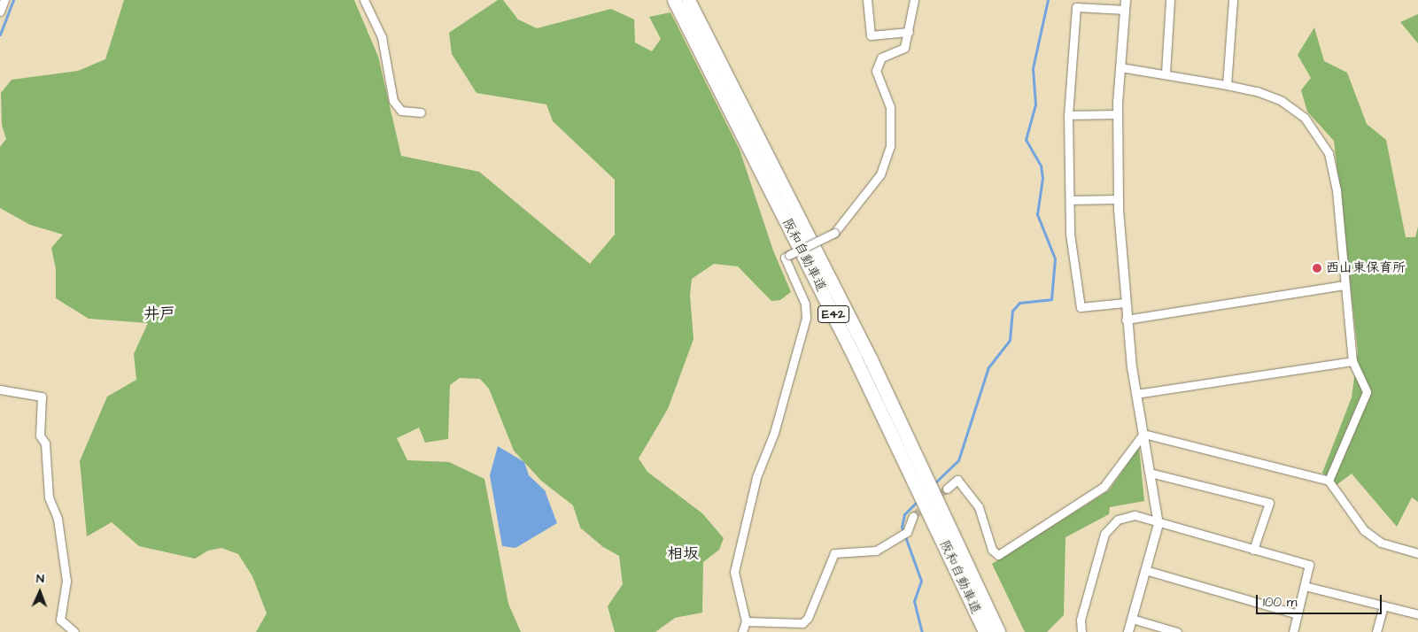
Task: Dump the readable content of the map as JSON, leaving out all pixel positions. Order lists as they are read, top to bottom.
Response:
{
  "streets": {
    "highway": ["阪和自動車道", "E42"]
  },
  "districts": ["井戸", "相坂"],
  "places": ["西山東保育所"],
  "scale_bar": "100 m",
  "north": "top"
}
